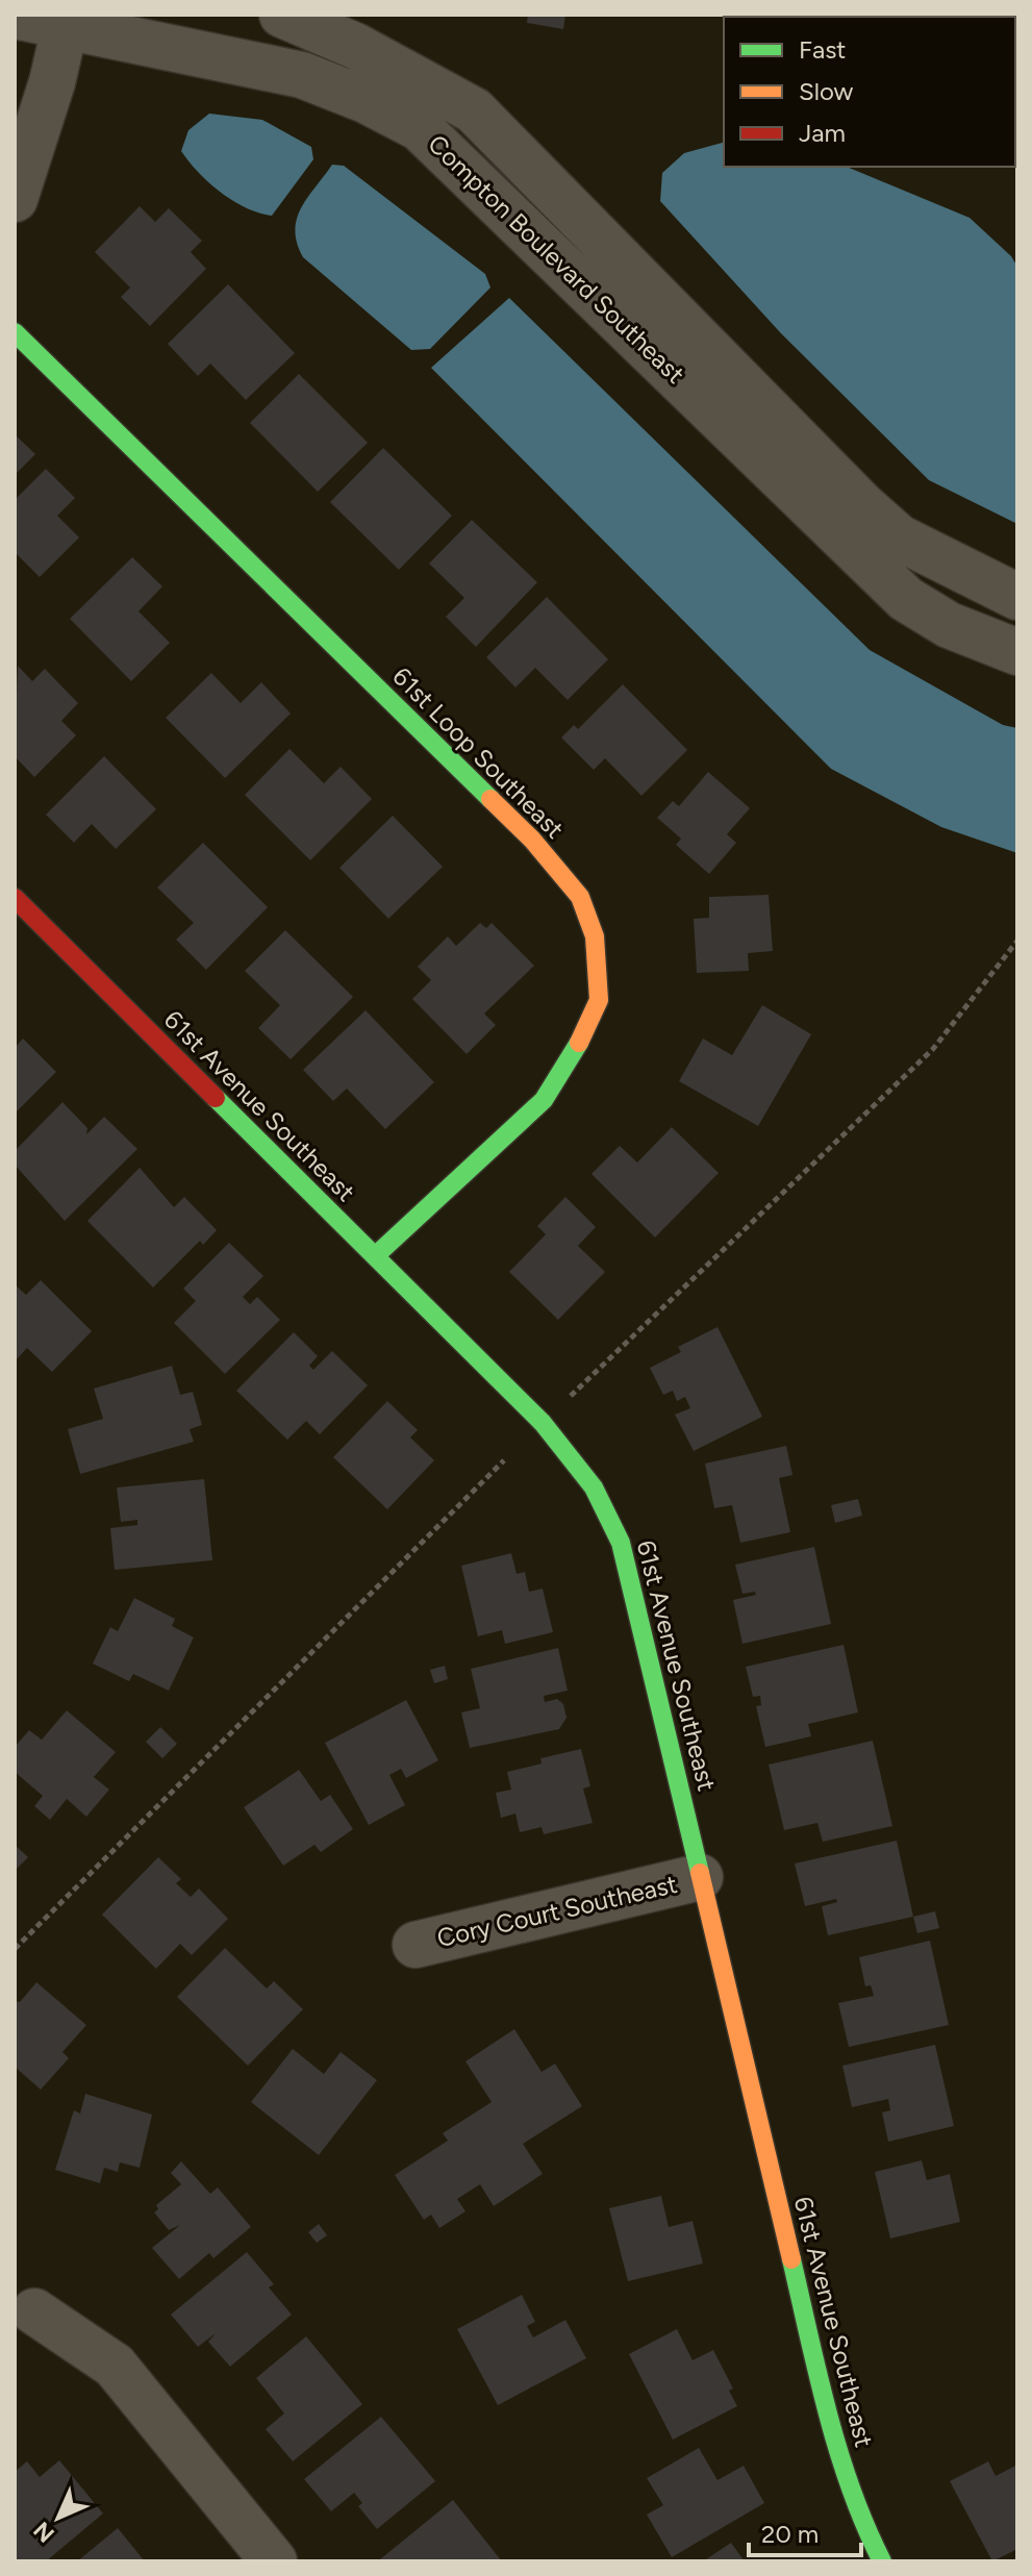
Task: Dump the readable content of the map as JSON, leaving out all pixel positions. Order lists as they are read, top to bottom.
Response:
{
  "streets": {
    "street": [
      "Compton Boulevard Southeast",
      "61st Loop Southeast",
      "61st Avenue Southeast",
      "Cory Court Southeast"
    ]
  },
  "crossings": [
    ["61st Loop Southeast", "61st Avenue Southeast"],
    ["61st Avenue Southeast", "Cory Court Southeast"]
  ],
  "legend": ["Fast", "Slow", "Jam"],
  "scale_bar": "20 m",
  "north": "bottom left"
}
